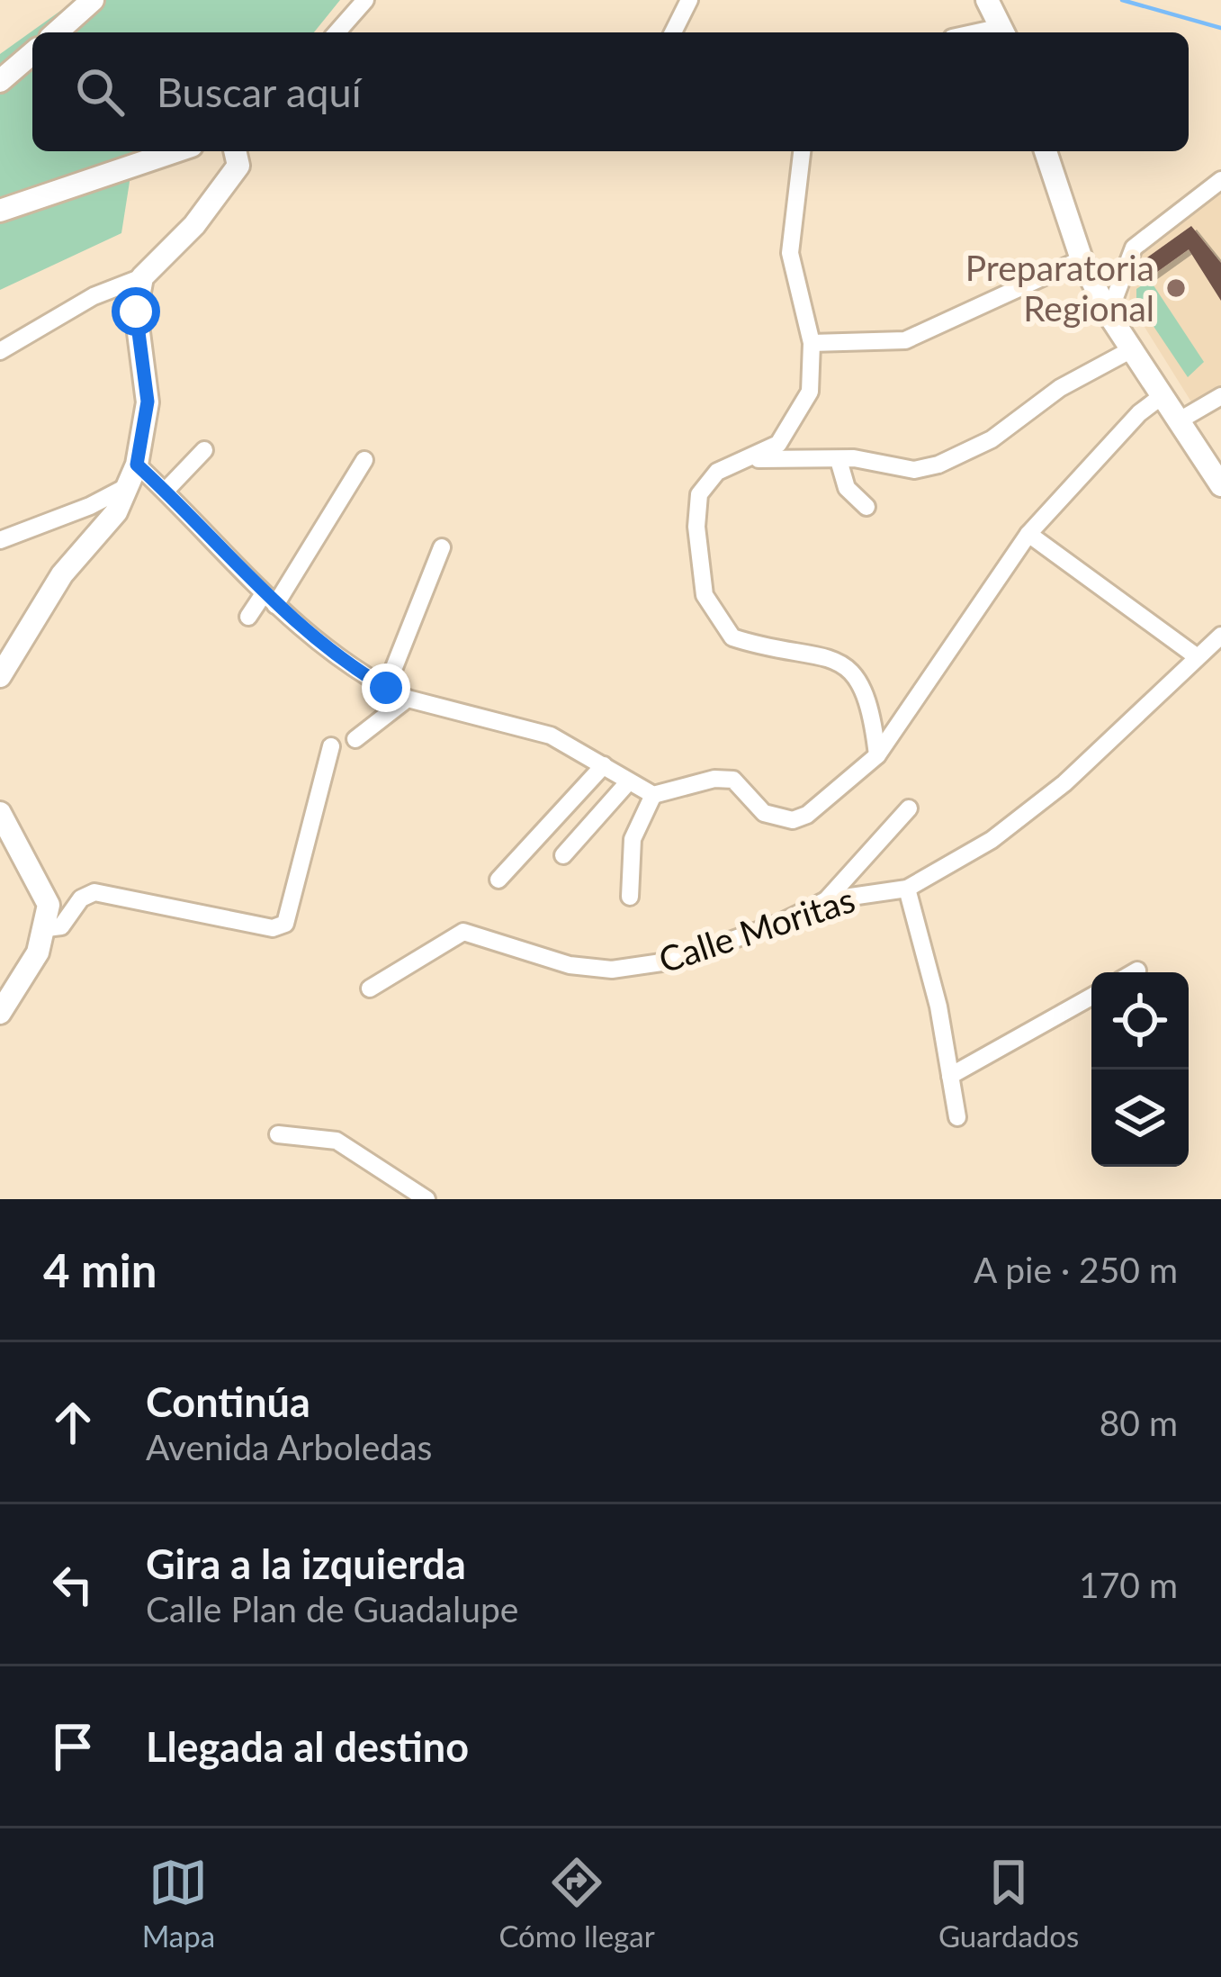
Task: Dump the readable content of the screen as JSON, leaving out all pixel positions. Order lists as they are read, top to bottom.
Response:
{
  "streets": {
    "street": ["Calle Moritas"]
  },
  "places": ["Preparatoria Regional"],
  "page": {
    "search": "Buscar aquí",
    "heading": ["4 min", "A pie · 250 m"],
    "list": [
      ["Continúa", "Avenida Arboledas", "80 m"],
      ["Gira a la izquierda", "Calle Plan de Guadalupe", "170 m"],
      "Llegada al destino"
    ],
    "nav": ["Mapa", "Cómo llegar", "Guardados"]
  }
}
